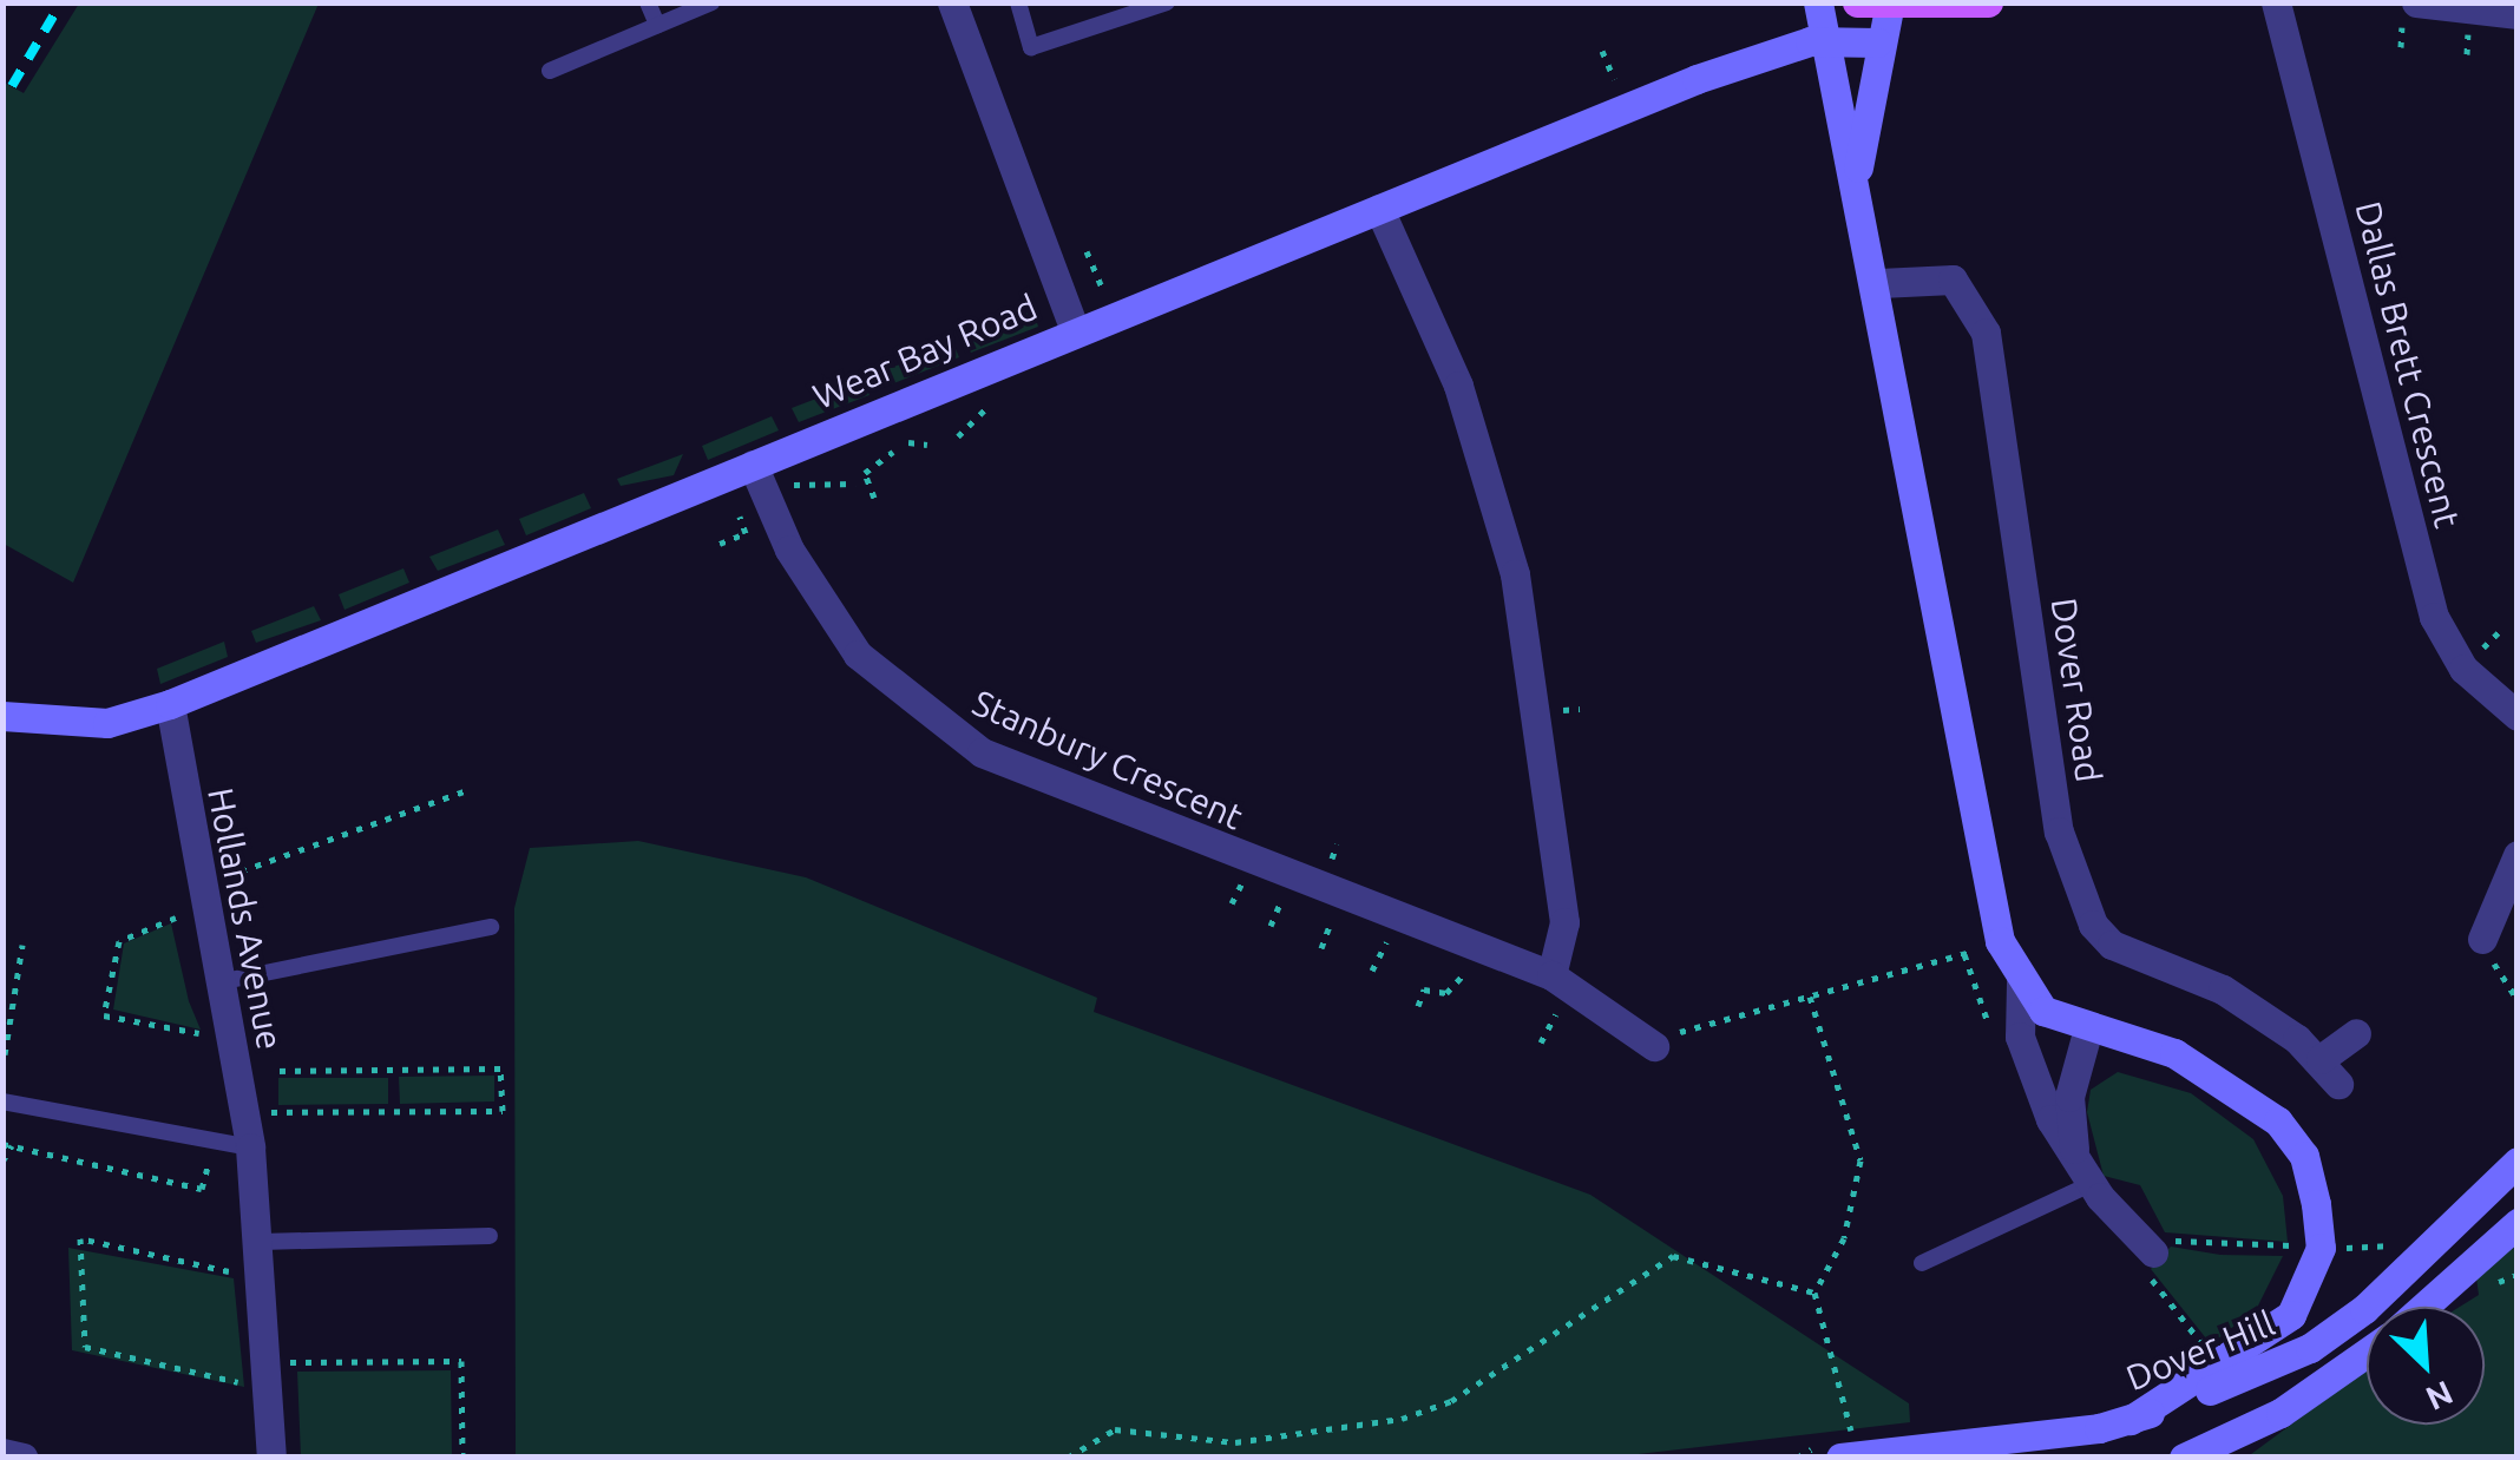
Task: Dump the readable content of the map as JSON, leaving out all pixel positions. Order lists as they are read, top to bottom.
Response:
{
  "streets": {
    "street": [
      "Wear Bay Road",
      "Dallas Brett Crescent",
      "Dover Road",
      "Stanbury Crescent",
      "Hollands Avenue",
      "Dover Hill"
    ]
  },
  "crossings": [
    ["Wear Bay Road", "Stanbury Crescent"],
    ["Wear Bay Road", "Hollands Avenue"]
  ],
  "north": "bottom right"
}
